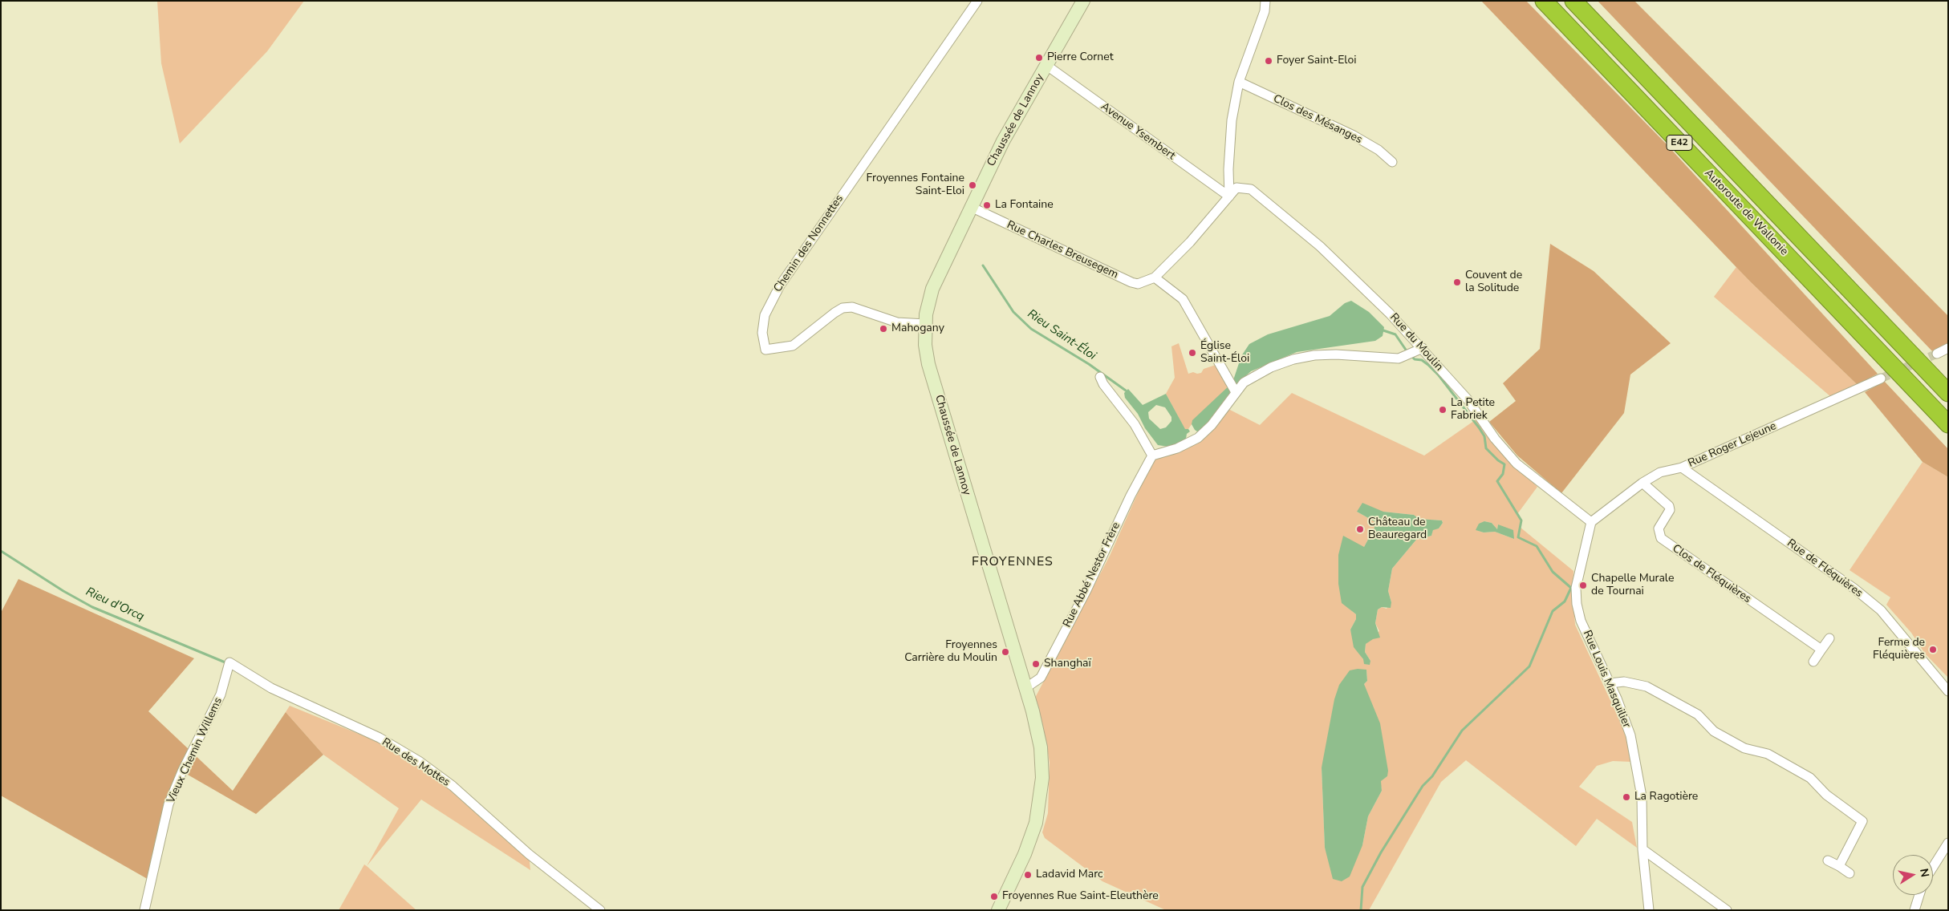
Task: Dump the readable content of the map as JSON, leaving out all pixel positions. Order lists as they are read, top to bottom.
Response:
{
  "streets": {
    "highway": ["E42", "Autoroute de Wallonie"],
    "main road": ["Chaussée de Lannoy"],
    "street": [
      "Clos des Mésanges",
      "Avenue Ysembert",
      "Chemin des Nonnettes",
      "Rue Charles Breusegem",
      "Rue du Moulin",
      "Rue Roger Lejeune",
      "Rue de Fléquières",
      "Clos de Fléquières",
      "Rue Abbé Nestor Frère",
      "Rue Louis Masquilier",
      "Vieux Chemin Willems",
      "Rue des Mottes"
    ]
  },
  "crossings": [
    ["Chaussée de Lannoy", "Avenue Ysembert"],
    ["Chaussée de Lannoy", "Chemin des Nonnettes"],
    ["Chaussée de Lannoy", "Rue Charles Breusegem"],
    ["Chaussée de Lannoy", "Rue Abbé Nestor Frère"],
    ["Avenue Ysembert", "Rue du Moulin"],
    ["Rue du Moulin", "Rue Roger Lejeune"],
    ["Rue du Moulin", "Rue Louis Masquilier"],
    ["Rue Roger Lejeune", "Rue de Fléquières"],
    ["Rue Roger Lejeune", "Clos de Fléquières"],
    ["Rue Roger Lejeune", "Rue Louis Masquilier"],
    ["Vieux Chemin Willems", "Rue des Mottes"]
  ],
  "districts": ["FROYENNES"],
  "water": ["Rieu Saint-Éloi", "Rieu d'Orcq"],
  "places": [
    "Pierre Cornet",
    "Foyer Saint-Eloi",
    "Froyennes Fontaine Saint-Eloi",
    "La Fontaine",
    "Couvent de la Solitude",
    "Mahogany",
    "Église Saint-Éloi",
    "La Petite Fabriek",
    "Château de Beauregard",
    "Chapelle Murale de Tournai",
    "Ferme de Fléquières",
    "Froyennes Carrière du Moulin",
    "Shanghaï",
    "La Ragotière",
    "Ladavid Marc",
    "Froyennes Rue Saint-Eleuthère"
  ],
  "north": "right"
}
